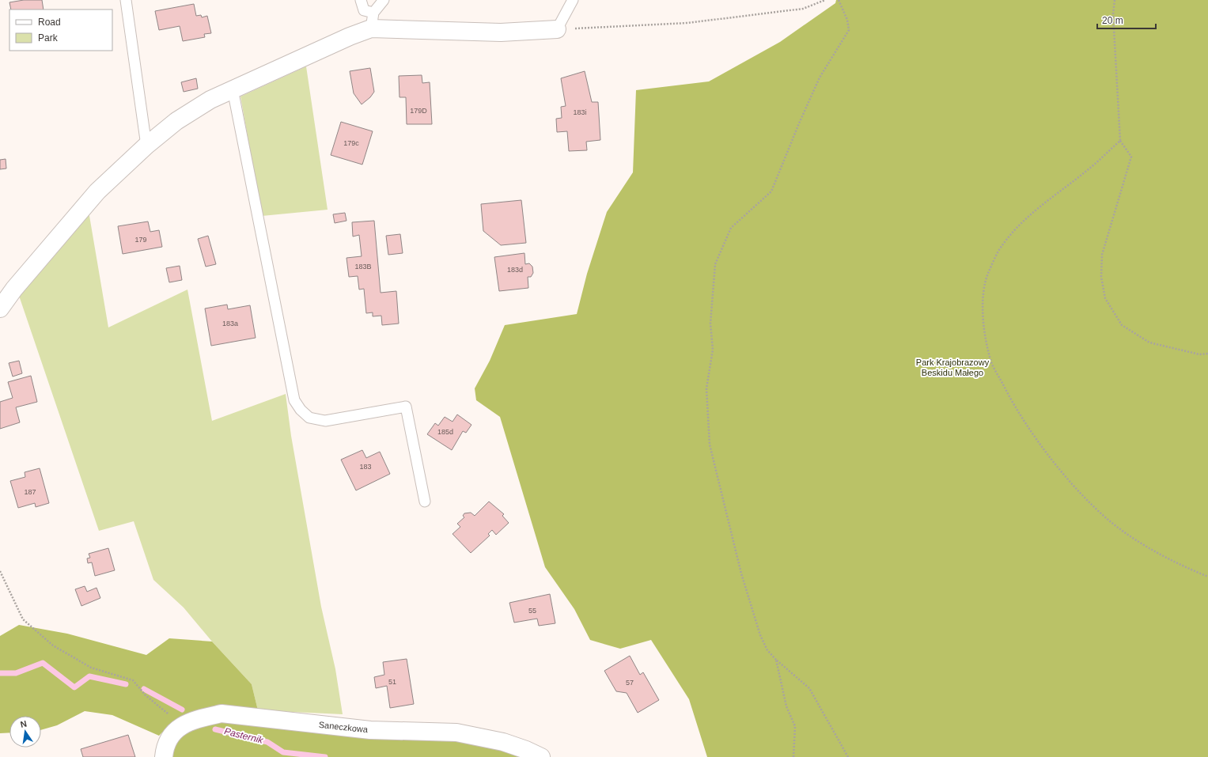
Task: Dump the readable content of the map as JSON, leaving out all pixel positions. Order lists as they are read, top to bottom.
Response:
{
  "streets": {
    "street": ["Saneczkowa"]
  },
  "water": ["Pasternik"],
  "parks": ["Park Krajobrazowy Beskidu Małego"],
  "house_numbers": [
    "179D",
    "183i",
    "179c",
    "179",
    "183B",
    "183d",
    "183a",
    "185d",
    "183",
    "187",
    "55",
    "51",
    "57"
  ],
  "legend": ["Road", "Park"],
  "scale_bar": "20 m",
  "north": "top"
}
